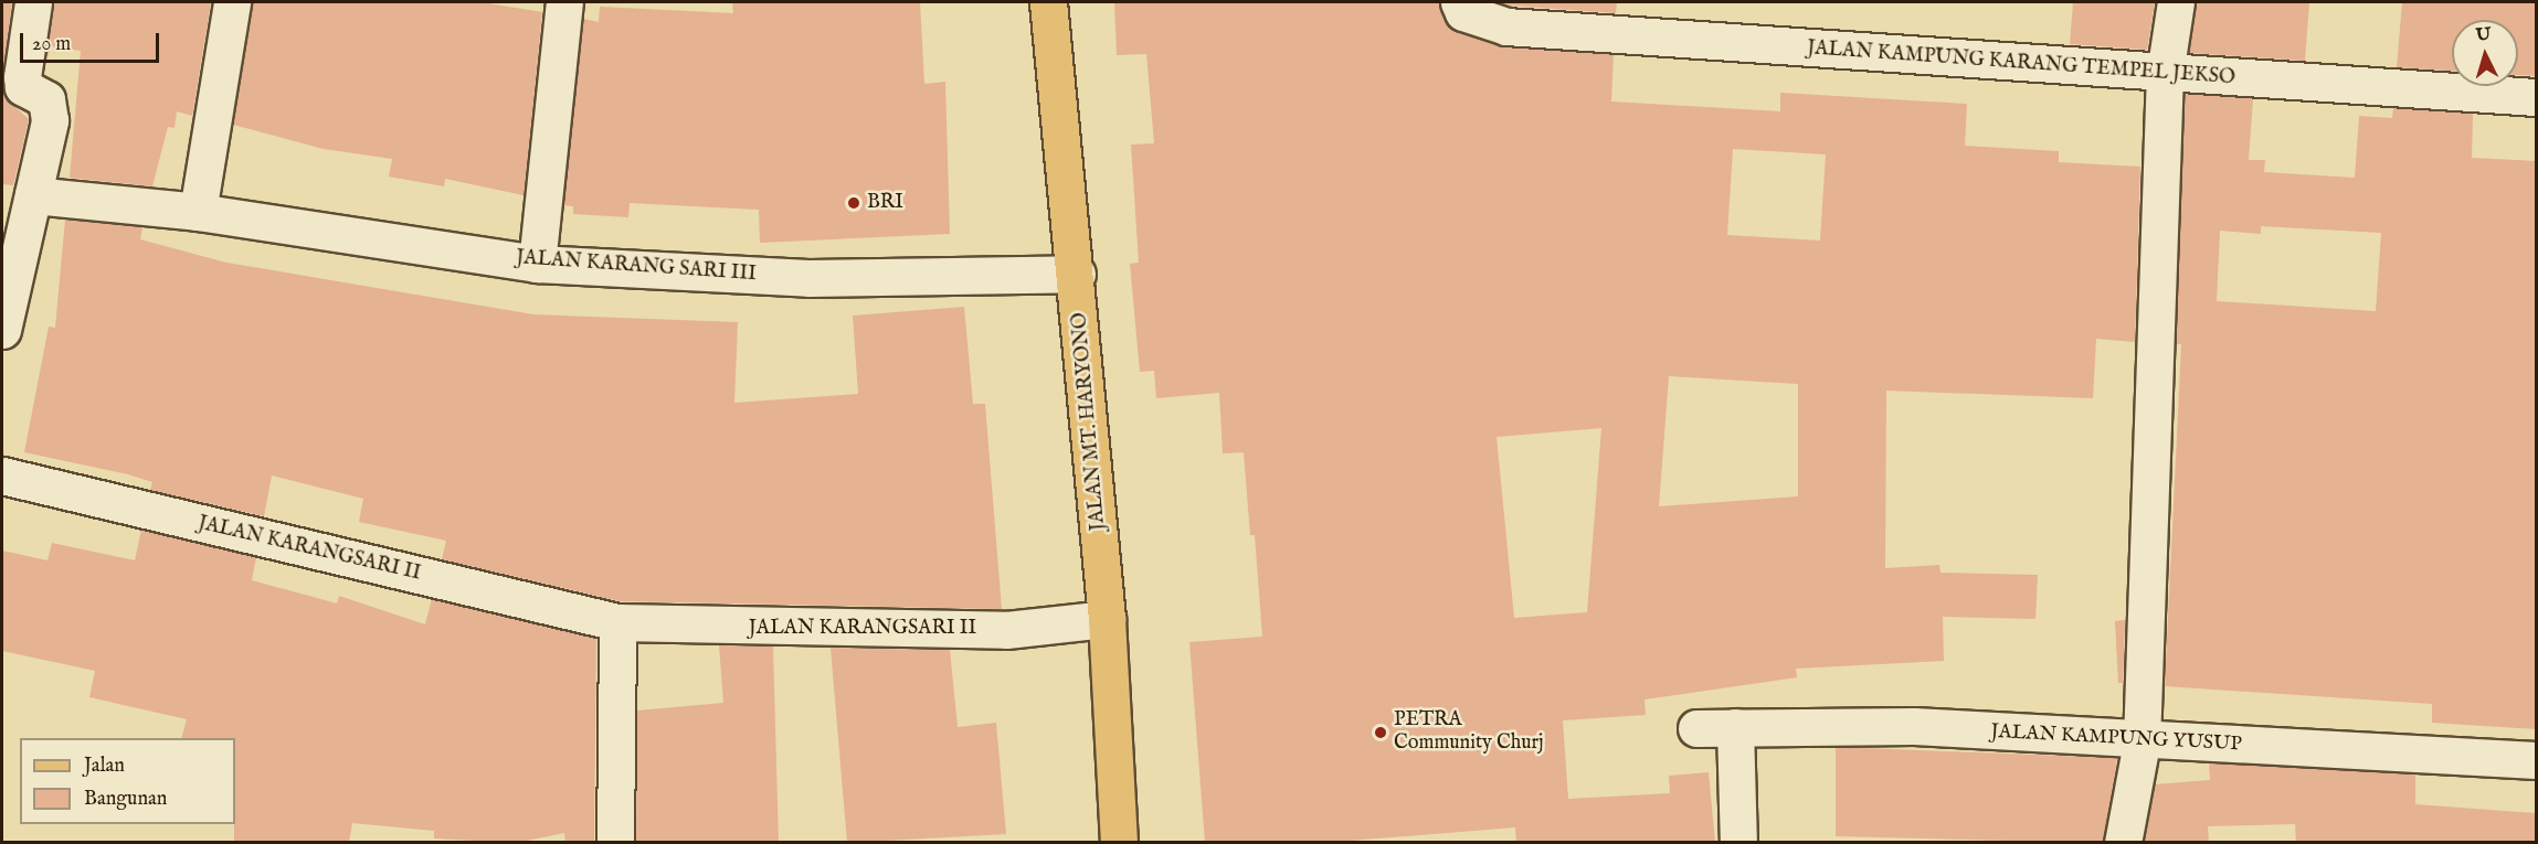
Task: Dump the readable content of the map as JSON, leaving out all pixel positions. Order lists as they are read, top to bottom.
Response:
{
  "streets": {
    "main road": ["JALAN MT. HARYONO"],
    "street": [
      "JALAN KAMPUNG KARANG TEMPEL JEKSO",
      "JALAN KARANG SARI III",
      "JALAN KARANGSARI II",
      "JALAN KAMPUNG YUSUP"
    ]
  },
  "crossings": [
    ["JALAN KARANG SARI III", "JALAN MT. HARYONO"],
    ["JALAN MT. HARYONO", "JALAN KARANGSARI II"]
  ],
  "places": ["BRI", "PETRA Community Churj"],
  "legend": ["Jalan", "Bangunan"],
  "scale_bar": "20 m",
  "north": "top"
}
